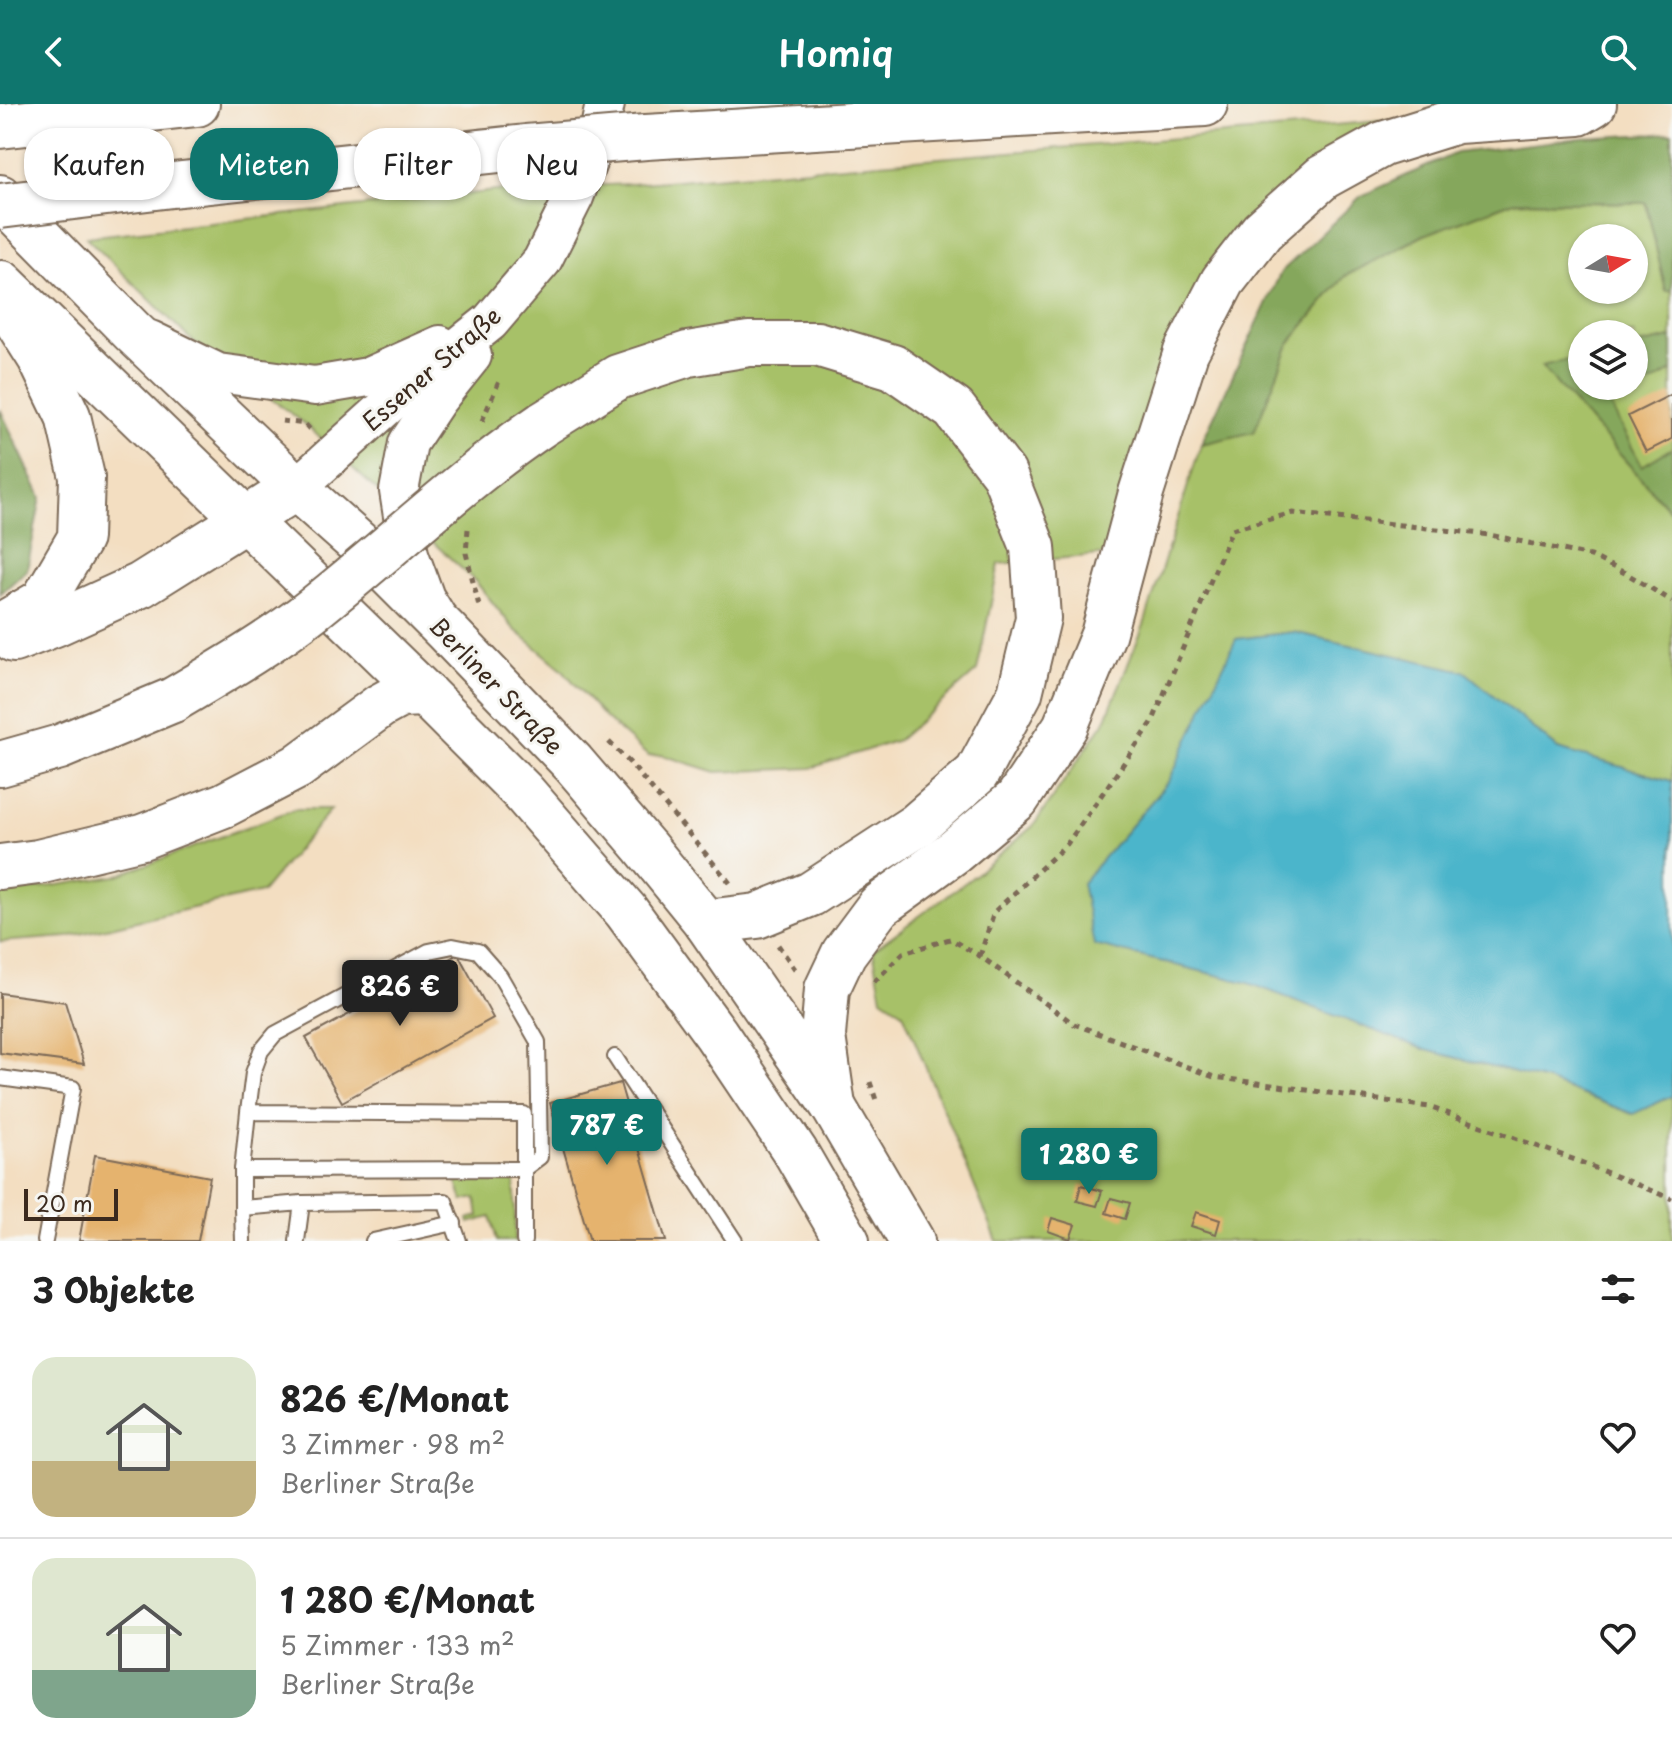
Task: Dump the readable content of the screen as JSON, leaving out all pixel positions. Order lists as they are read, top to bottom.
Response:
{
  "streets": {
    "main road": ["Essener Straße", "Berliner Straße"]
  },
  "crossings": [
    ["Essener Straße", "Berliner Straße"]
  ],
  "scale_bar": "20 m",
  "north": "right",
  "page": {
    "header": "Homiq",
    "chip": [
      "Kaufen",
      "Mieten",
      "Filter",
      "Neu"
    ],
    "price": ["826 €", "787 €", "1 280 €"],
    "scale": "20 m",
    "heading": "3 Objekte",
    "list": [
      {
        "name": "826 €/Monat",
        "note": "3 Zimmer · 98 m² · Berliner Straße"
      },
      {
        "name": "1 280 €/Monat",
        "note": "5 Zimmer · 133 m² · Berliner Straße"
      }
    ]
  }
}
